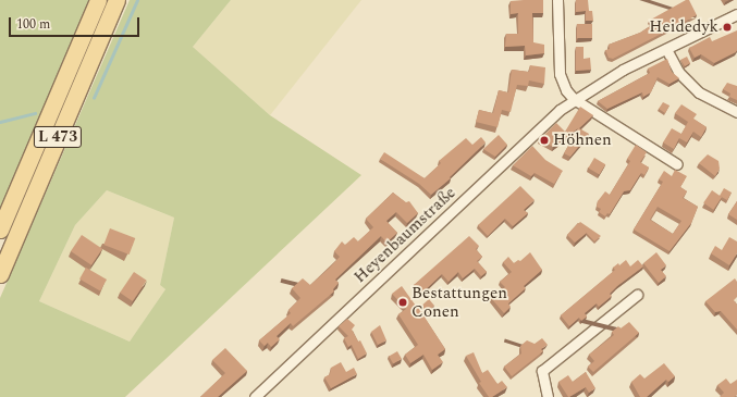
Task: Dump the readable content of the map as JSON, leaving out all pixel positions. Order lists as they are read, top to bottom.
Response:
{
  "streets": {
    "main road": ["L 473"],
    "street": ["Heyenbaumstraße"]
  },
  "places": ["Heidedyk", "Höhnen", "Bestattungen Conen"],
  "scale_bar": "100 m"
}
